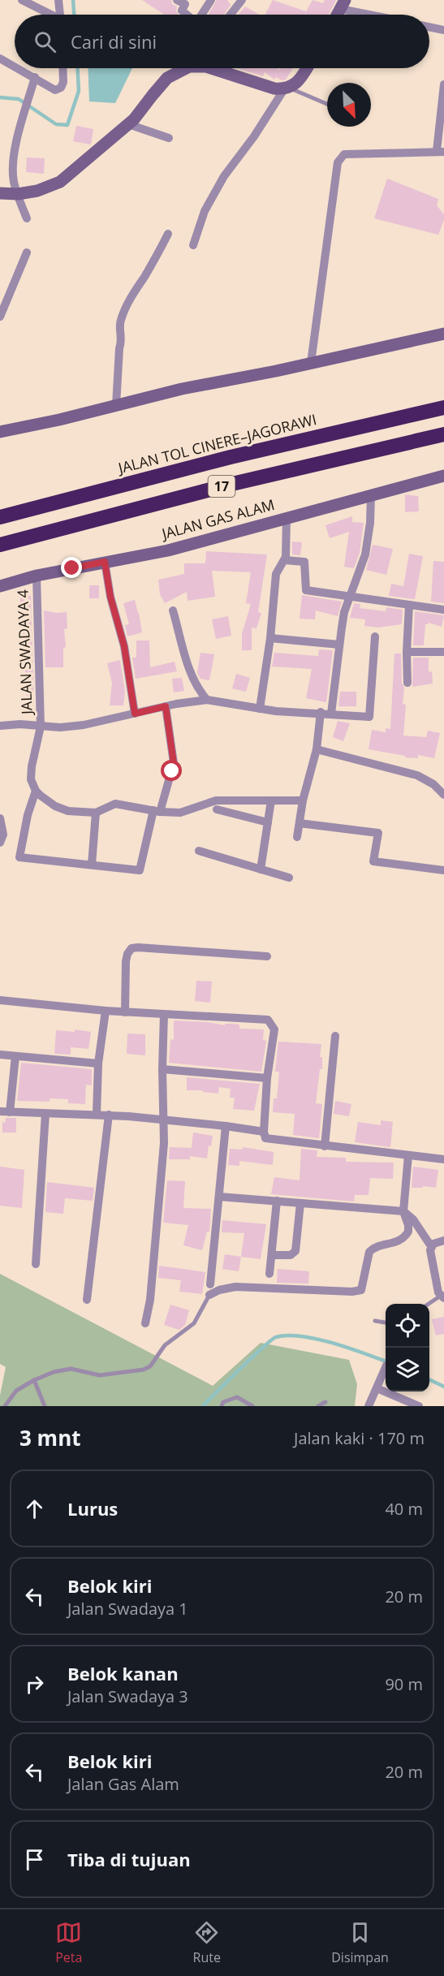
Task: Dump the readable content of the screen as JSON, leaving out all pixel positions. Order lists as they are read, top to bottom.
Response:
{
  "streets": {
    "highway": ["JALAN TOL CINERE–JAGORAWI", "17"],
    "main road": ["JALAN GAS ALAM"],
    "street": ["JALAN SWADAYA 4"]
  },
  "crossings": [
    ["JALAN GAS ALAM", "JALAN SWADAYA 4"]
  ],
  "north": "bottom right",
  "page": {
    "search": "Cari di sini",
    "heading": ["3 mnt", "Jalan kaki · 170 m"],
    "list": [
      ["Lurus", "40 m"],
      ["Belok kiri", "Jalan Swadaya 1", "20 m"],
      ["Belok kanan", "Jalan Swadaya 3", "90 m"],
      ["Belok kiri", "Jalan Gas Alam", "20 m"],
      "Tiba di tujuan"
    ],
    "nav": ["Peta", "Rute", "Disimpan"]
  }
}
